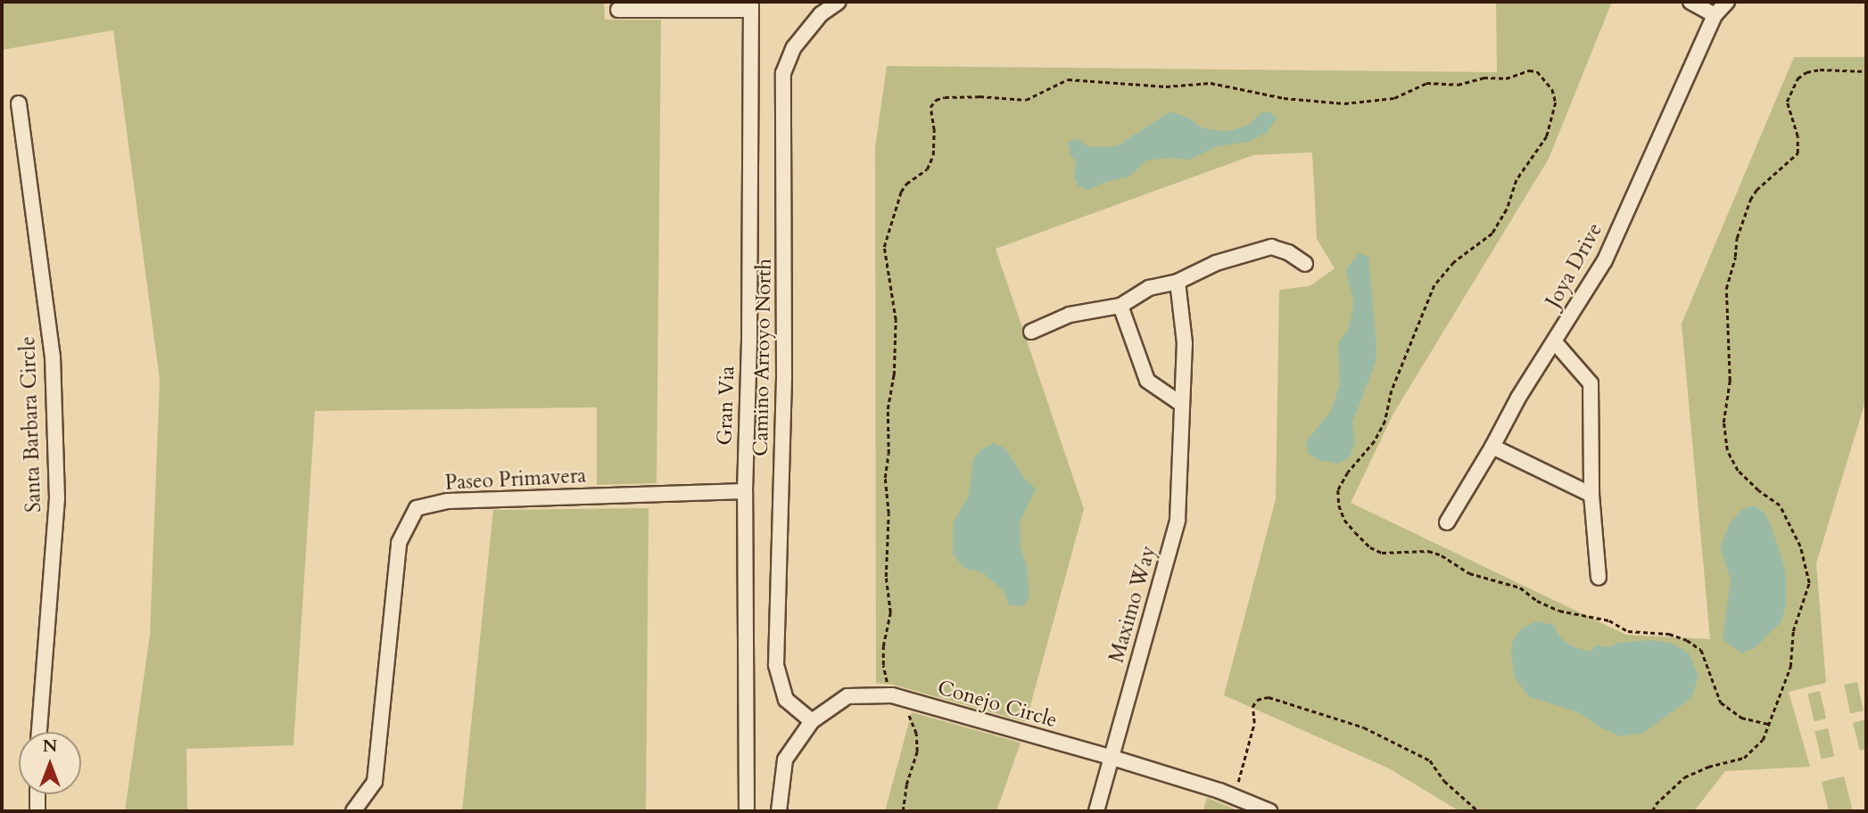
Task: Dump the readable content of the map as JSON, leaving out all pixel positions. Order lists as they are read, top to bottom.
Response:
{
  "streets": {
    "street": [
      "Joya Drive",
      "Camino Arroyo North",
      "Gran Via",
      "Santa Barbara Circle",
      "Paseo Primavera",
      "Maximo Way",
      "Conejo Circle"
    ]
  },
  "crossings": [
    ["Camino Arroyo North", "Conejo Circle"],
    ["Gran Via", "Paseo Primavera"],
    ["Maximo Way", "Conejo Circle"]
  ],
  "north": "top"
}
